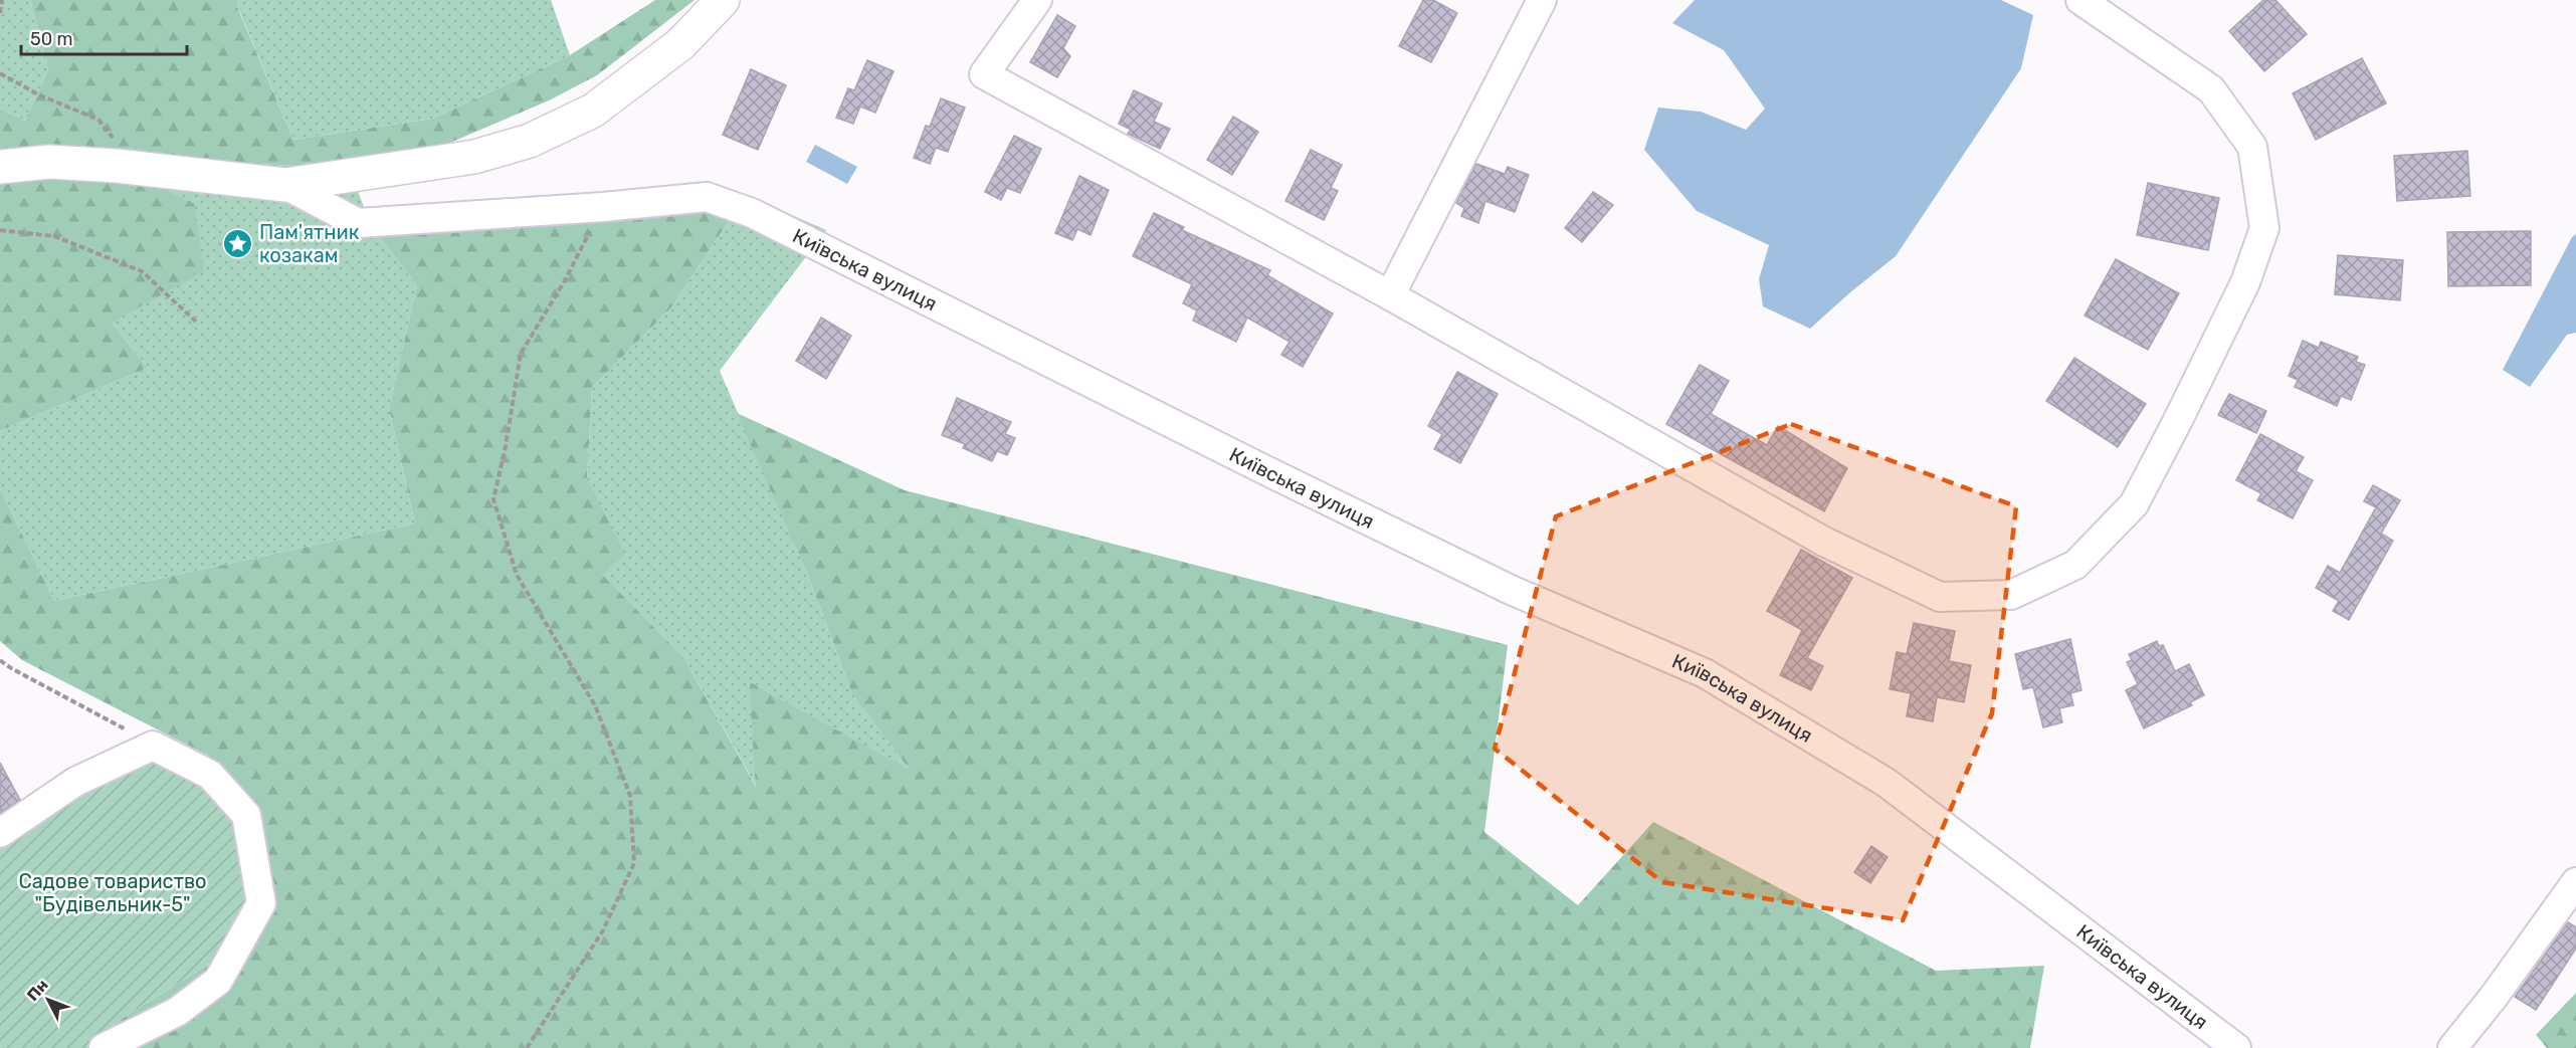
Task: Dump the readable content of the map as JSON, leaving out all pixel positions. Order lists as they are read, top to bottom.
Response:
{
  "streets": {
    "street": ["Київська вулиця"]
  },
  "parks": ["Садове товариство \"Будівельник-5\""],
  "places": {
    "place": ["Пам'ятник козакам"]
  },
  "scale_bar": "50 m",
  "north": "top left"
}
